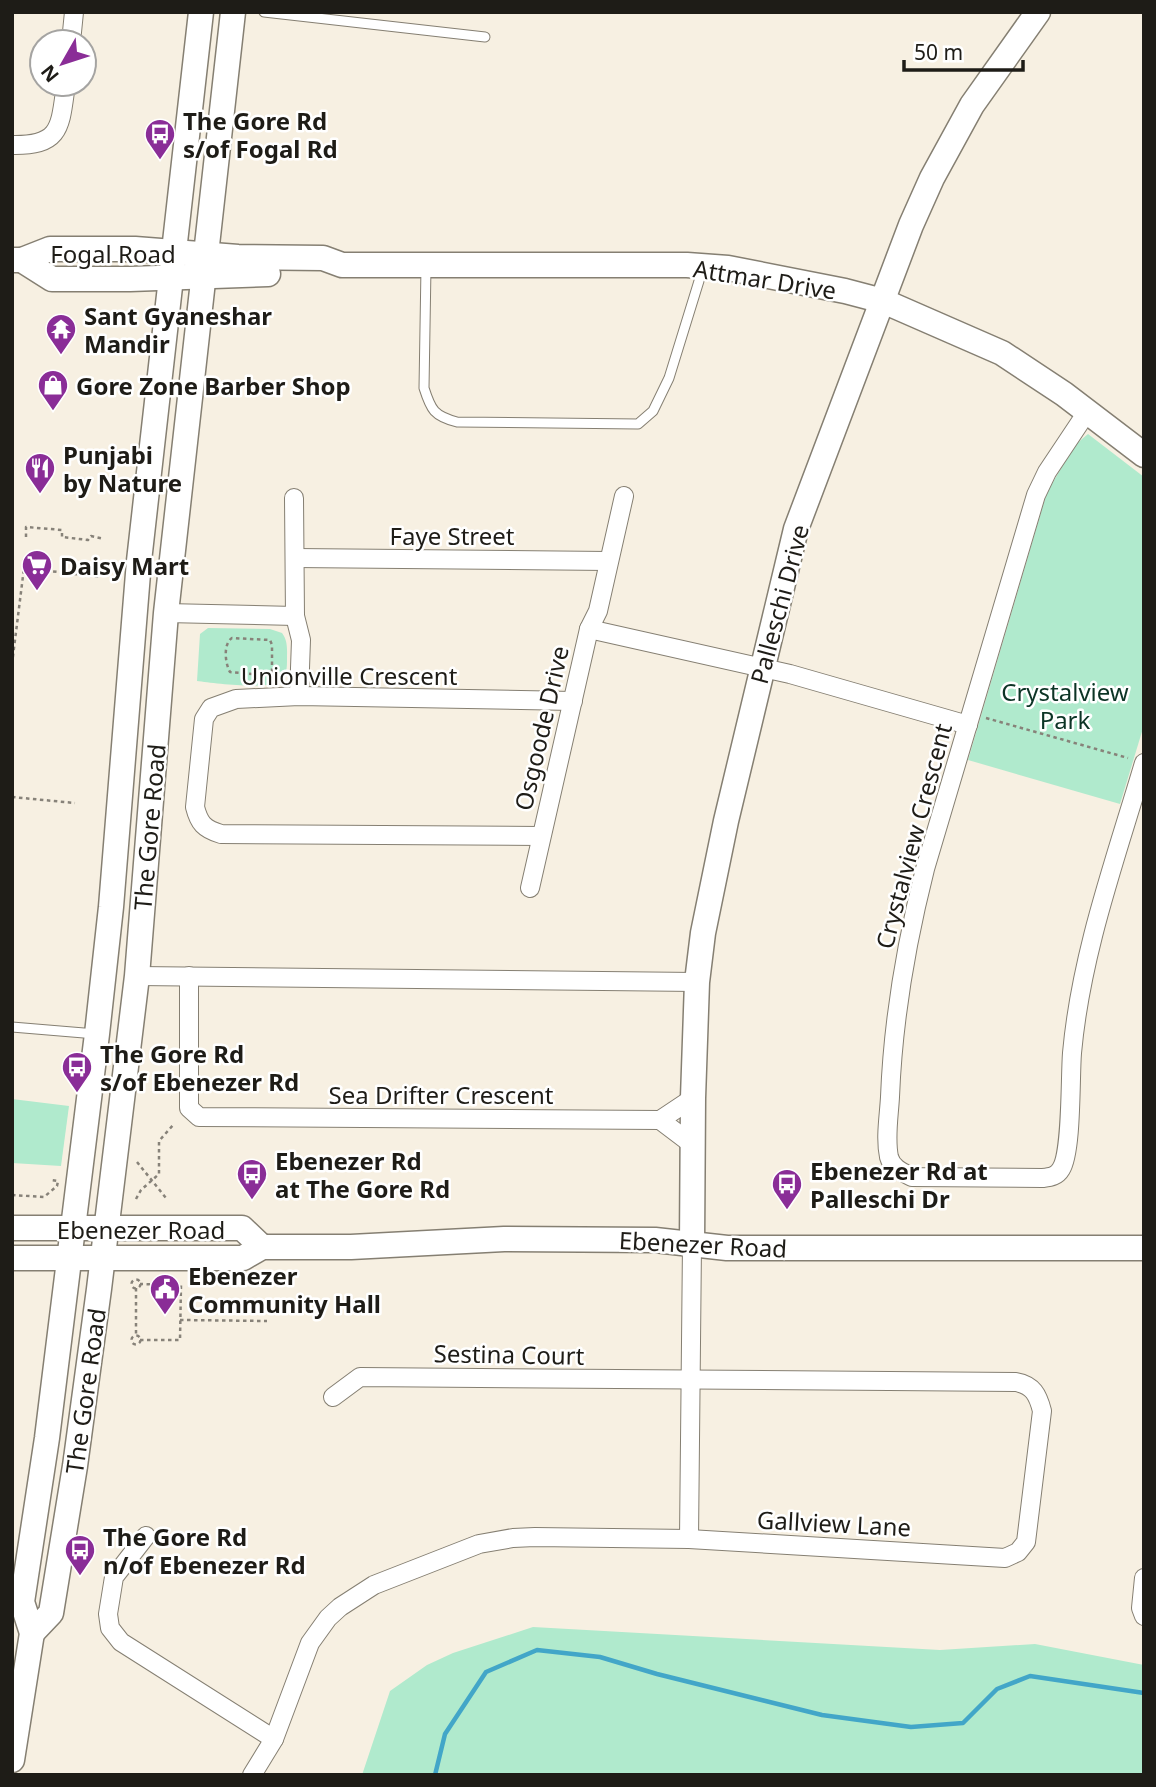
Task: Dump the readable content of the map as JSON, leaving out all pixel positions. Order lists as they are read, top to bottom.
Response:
{
  "streets": {
    "main road": [
      "Fogal Road",
      "Attmar Drive",
      "Palleschi Drive",
      "The Gore Road",
      "Ebenezer Road"
    ],
    "street": [
      "Faye Street",
      "Unionville Crescent",
      "Osgoode Drive",
      "Crystalview Crescent",
      "Sea Drifter Crescent",
      "Sestina Court",
      "Gallview Lane"
    ]
  },
  "crossings": [
    ["Fogal Road", "Attmar Drive"],
    ["Fogal Road", "The Gore Road"],
    ["Attmar Drive", "Palleschi Drive"],
    ["Attmar Drive", "The Gore Road"],
    ["Attmar Drive", "Crystalview Crescent"],
    ["Palleschi Drive", "Osgoode Drive"],
    ["Palleschi Drive", "Ebenezer Road"],
    ["Unionville Crescent", "Osgoode Drive"],
    ["Osgoode Drive", "Crystalview Crescent"],
    ["The Gore Road", "Ebenezer Road"],
    ["Sestina Court", "Gallview Lane"]
  ],
  "parks": ["Crystalview Park"],
  "places": {
    "bus stop": [
      "The Gore Rd s/of Fogal Rd",
      "The Gore Rd s/of Ebenezer Rd",
      "Ebenezer Rd at The Gore Rd",
      "Ebenezer Rd at Palleschi Dr",
      "The Gore Rd n/of Ebenezer Rd"
    ],
    "temple": ["Sant Gyaneshar Mandir"],
    "shop": ["Gore Zone Barber Shop"],
    "restaurant": ["Punjabi by Nature"],
    "supermarket": ["Daisy Mart"],
    "public building": ["Ebenezer Community Hall"]
  },
  "scale_bar": "50 m",
  "north": "bottom left"
}
